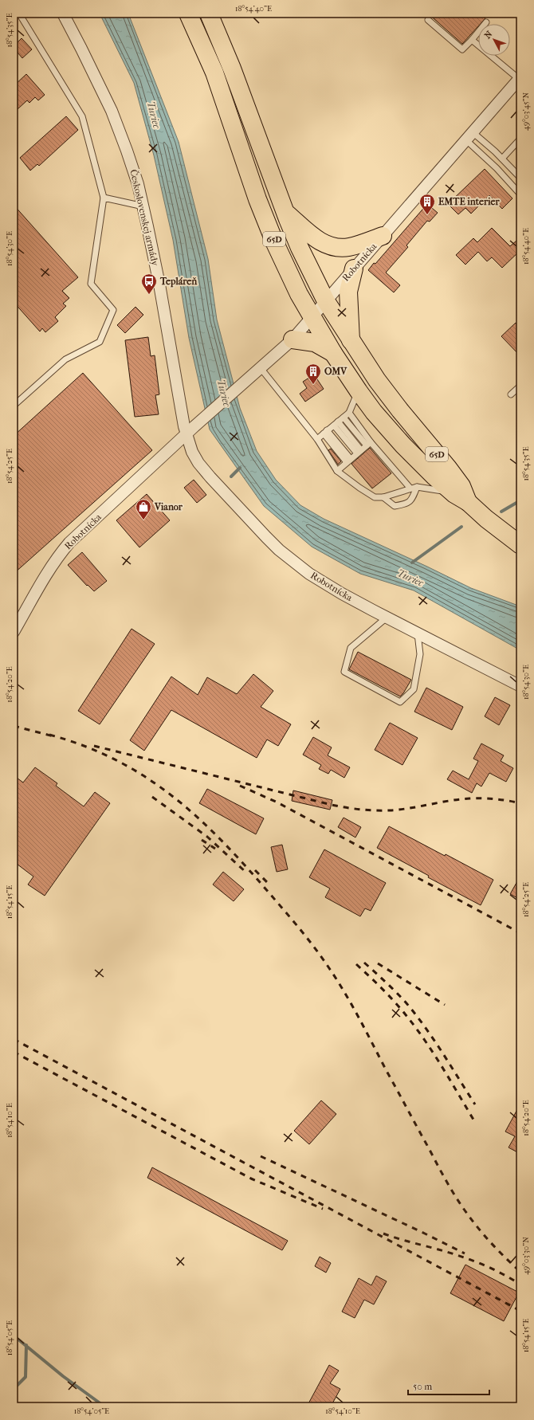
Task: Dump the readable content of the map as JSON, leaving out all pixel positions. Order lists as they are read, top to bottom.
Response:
{
  "streets": {
    "main road": ["65D"],
    "street": ["Československej armády", "Robotnícka"]
  },
  "crossings": [
    ["Československej armády", "Robotnícka"],
    ["65D", "Robotnícka"]
  ],
  "water": ["Turiec"],
  "places": {
    "building": ["EMTE interier", "OMV"],
    "bus stop": ["Tepláreň"],
    "shop": ["Vianor"]
  },
  "scale_bar": "50 m",
  "north": "top left",
  "coordinates": [
    "18°54'40\"E",
    "18°54'35\"E",
    "49°03'45\"N",
    "18°54'30\"E",
    "18°54'25\"E",
    "18°54'20\"E",
    "18°54'15\"E",
    "18°54'10\"E",
    "49°03'30\"N",
    "18°54'05\"E"
  ]
}
